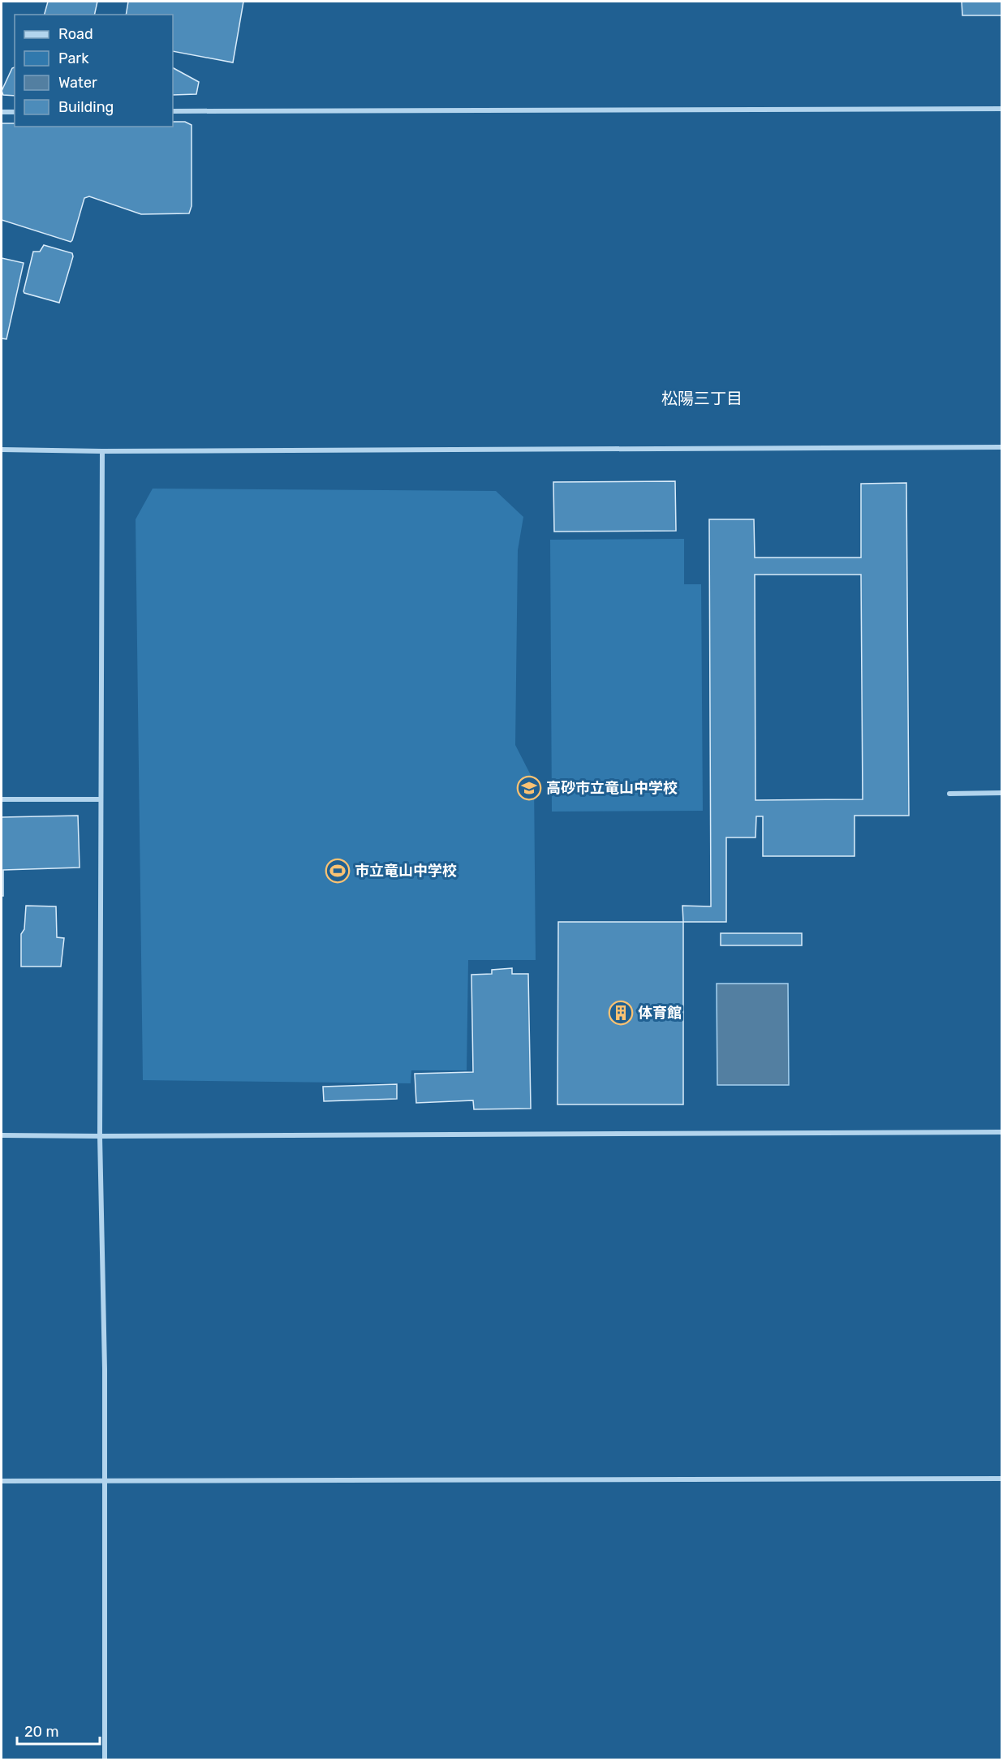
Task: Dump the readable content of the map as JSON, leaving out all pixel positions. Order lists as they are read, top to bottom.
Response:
{
  "districts": ["松陽三丁目"],
  "places": {
    "school or university": ["高砂市立竜山中学校"],
    "sports": ["市立竜山中学校"],
    "building": ["体育館"]
  },
  "legend": [
    "Road",
    "Park",
    "Water",
    "Building"
  ],
  "scale_bar": "20 m"
}
